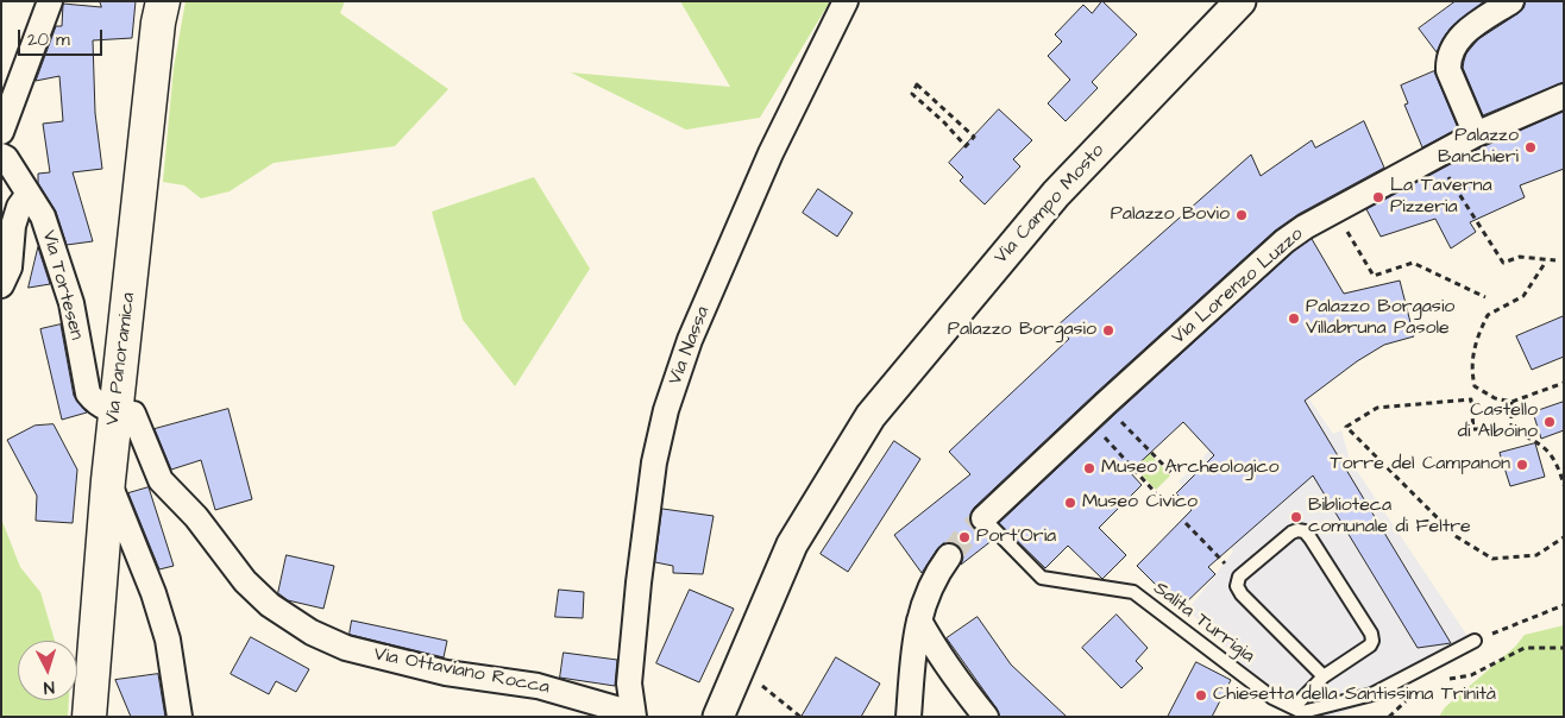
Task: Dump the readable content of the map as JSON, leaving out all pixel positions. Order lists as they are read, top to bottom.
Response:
{
  "streets": {
    "main road": ["Via Panoramica"],
    "street": [
      "Via Campo Mosto",
      "Via Tortesen",
      "Via Lorenzo Luzzo",
      "Via Nassa",
      "Via Ottaviano Rocca"
    ],
    "lane": ["Salita Turrigia"]
  },
  "crossings": [
    ["Via Tortesen", "Via Panoramica"],
    ["Via Tortesen", "Via Ottaviano Rocca"],
    ["Via Lorenzo Luzzo", "Salita Turrigia"],
    ["Via Nassa", "Via Ottaviano Rocca"],
    ["Via Panoramica", "Via Ottaviano Rocca"]
  ],
  "places": [
    "Palazzo Banchieri",
    "La Taverna Pizzeria",
    "Palazzo Bovio",
    "Palazzo Borgasio Villabruna Pasole",
    "Palazzo Borgasio",
    "Castello di Alboino",
    "Torre del Campanon",
    "Museo Archeologico",
    "Museo Civico",
    "Biblioteca comunale di Feltre",
    "Port'Oria",
    "Chiesetta della Santissima Trinità"
  ],
  "scale_bar": "20 m",
  "north": "bottom"
}
